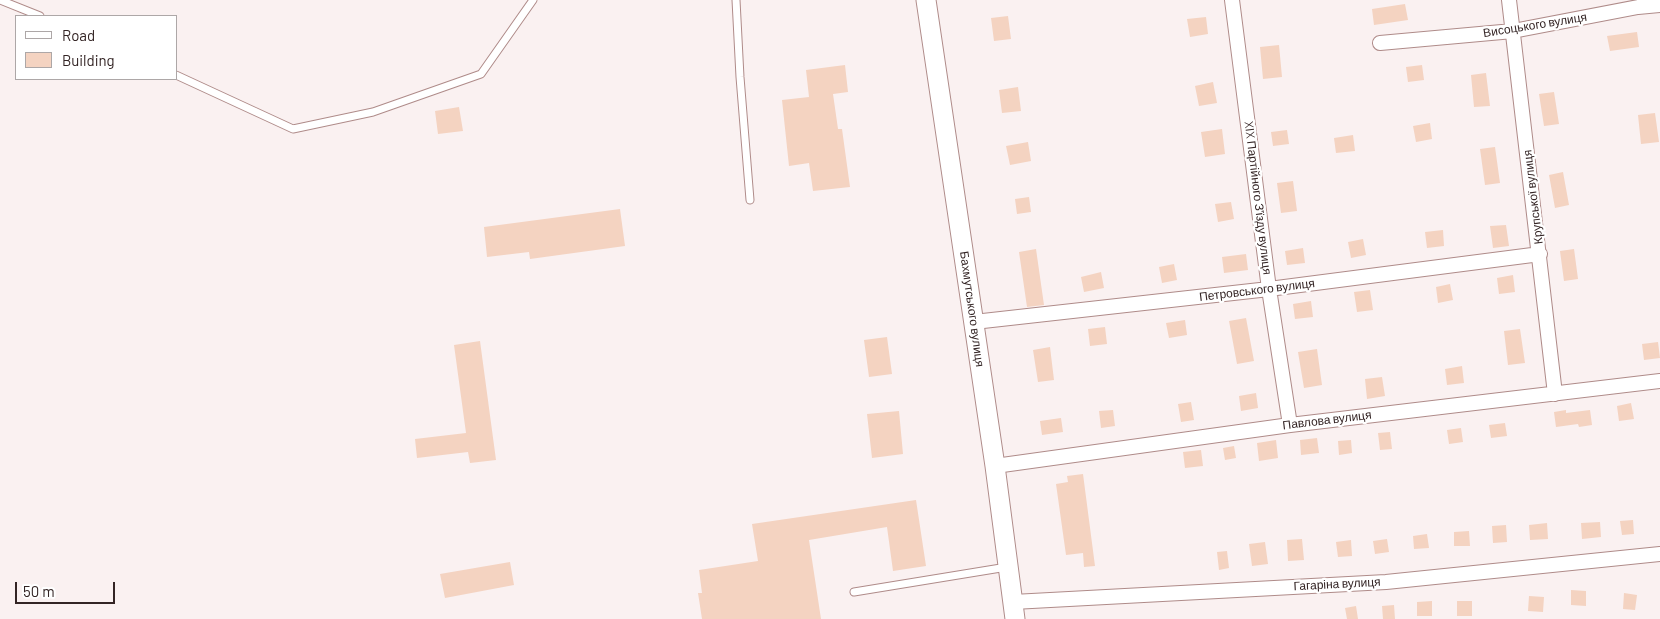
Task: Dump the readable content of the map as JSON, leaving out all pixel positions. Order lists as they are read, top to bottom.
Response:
{
  "streets": {
    "main road": ["Бахмутського вулиця"],
    "street": [
      "Висоцького вулиця",
      "Крупської вулиця",
      "XIX Партійного З'їзду вулиця",
      "Петровського вулиця",
      "Павлова вулиця",
      "Гагаріна вулиця"
    ]
  },
  "crossings": [
    ["Висоцького вулиця", "Крупської вулиця"],
    ["Крупської вулиця", "Петровського вулиця"],
    ["Крупської вулиця", "Павлова вулиця"],
    ["XIX Партійного З'їзду вулиця", "Петровського вулиця"],
    ["XIX Партійного З'їзду вулиця", "Павлова вулиця"],
    ["Петровського вулиця", "Бахмутського вулиця"],
    ["Бахмутського вулиця", "Павлова вулиця"],
    ["Бахмутського вулиця", "Гагаріна вулиця"]
  ],
  "legend": ["Road", "Building"],
  "scale_bar": "50 m"
}
